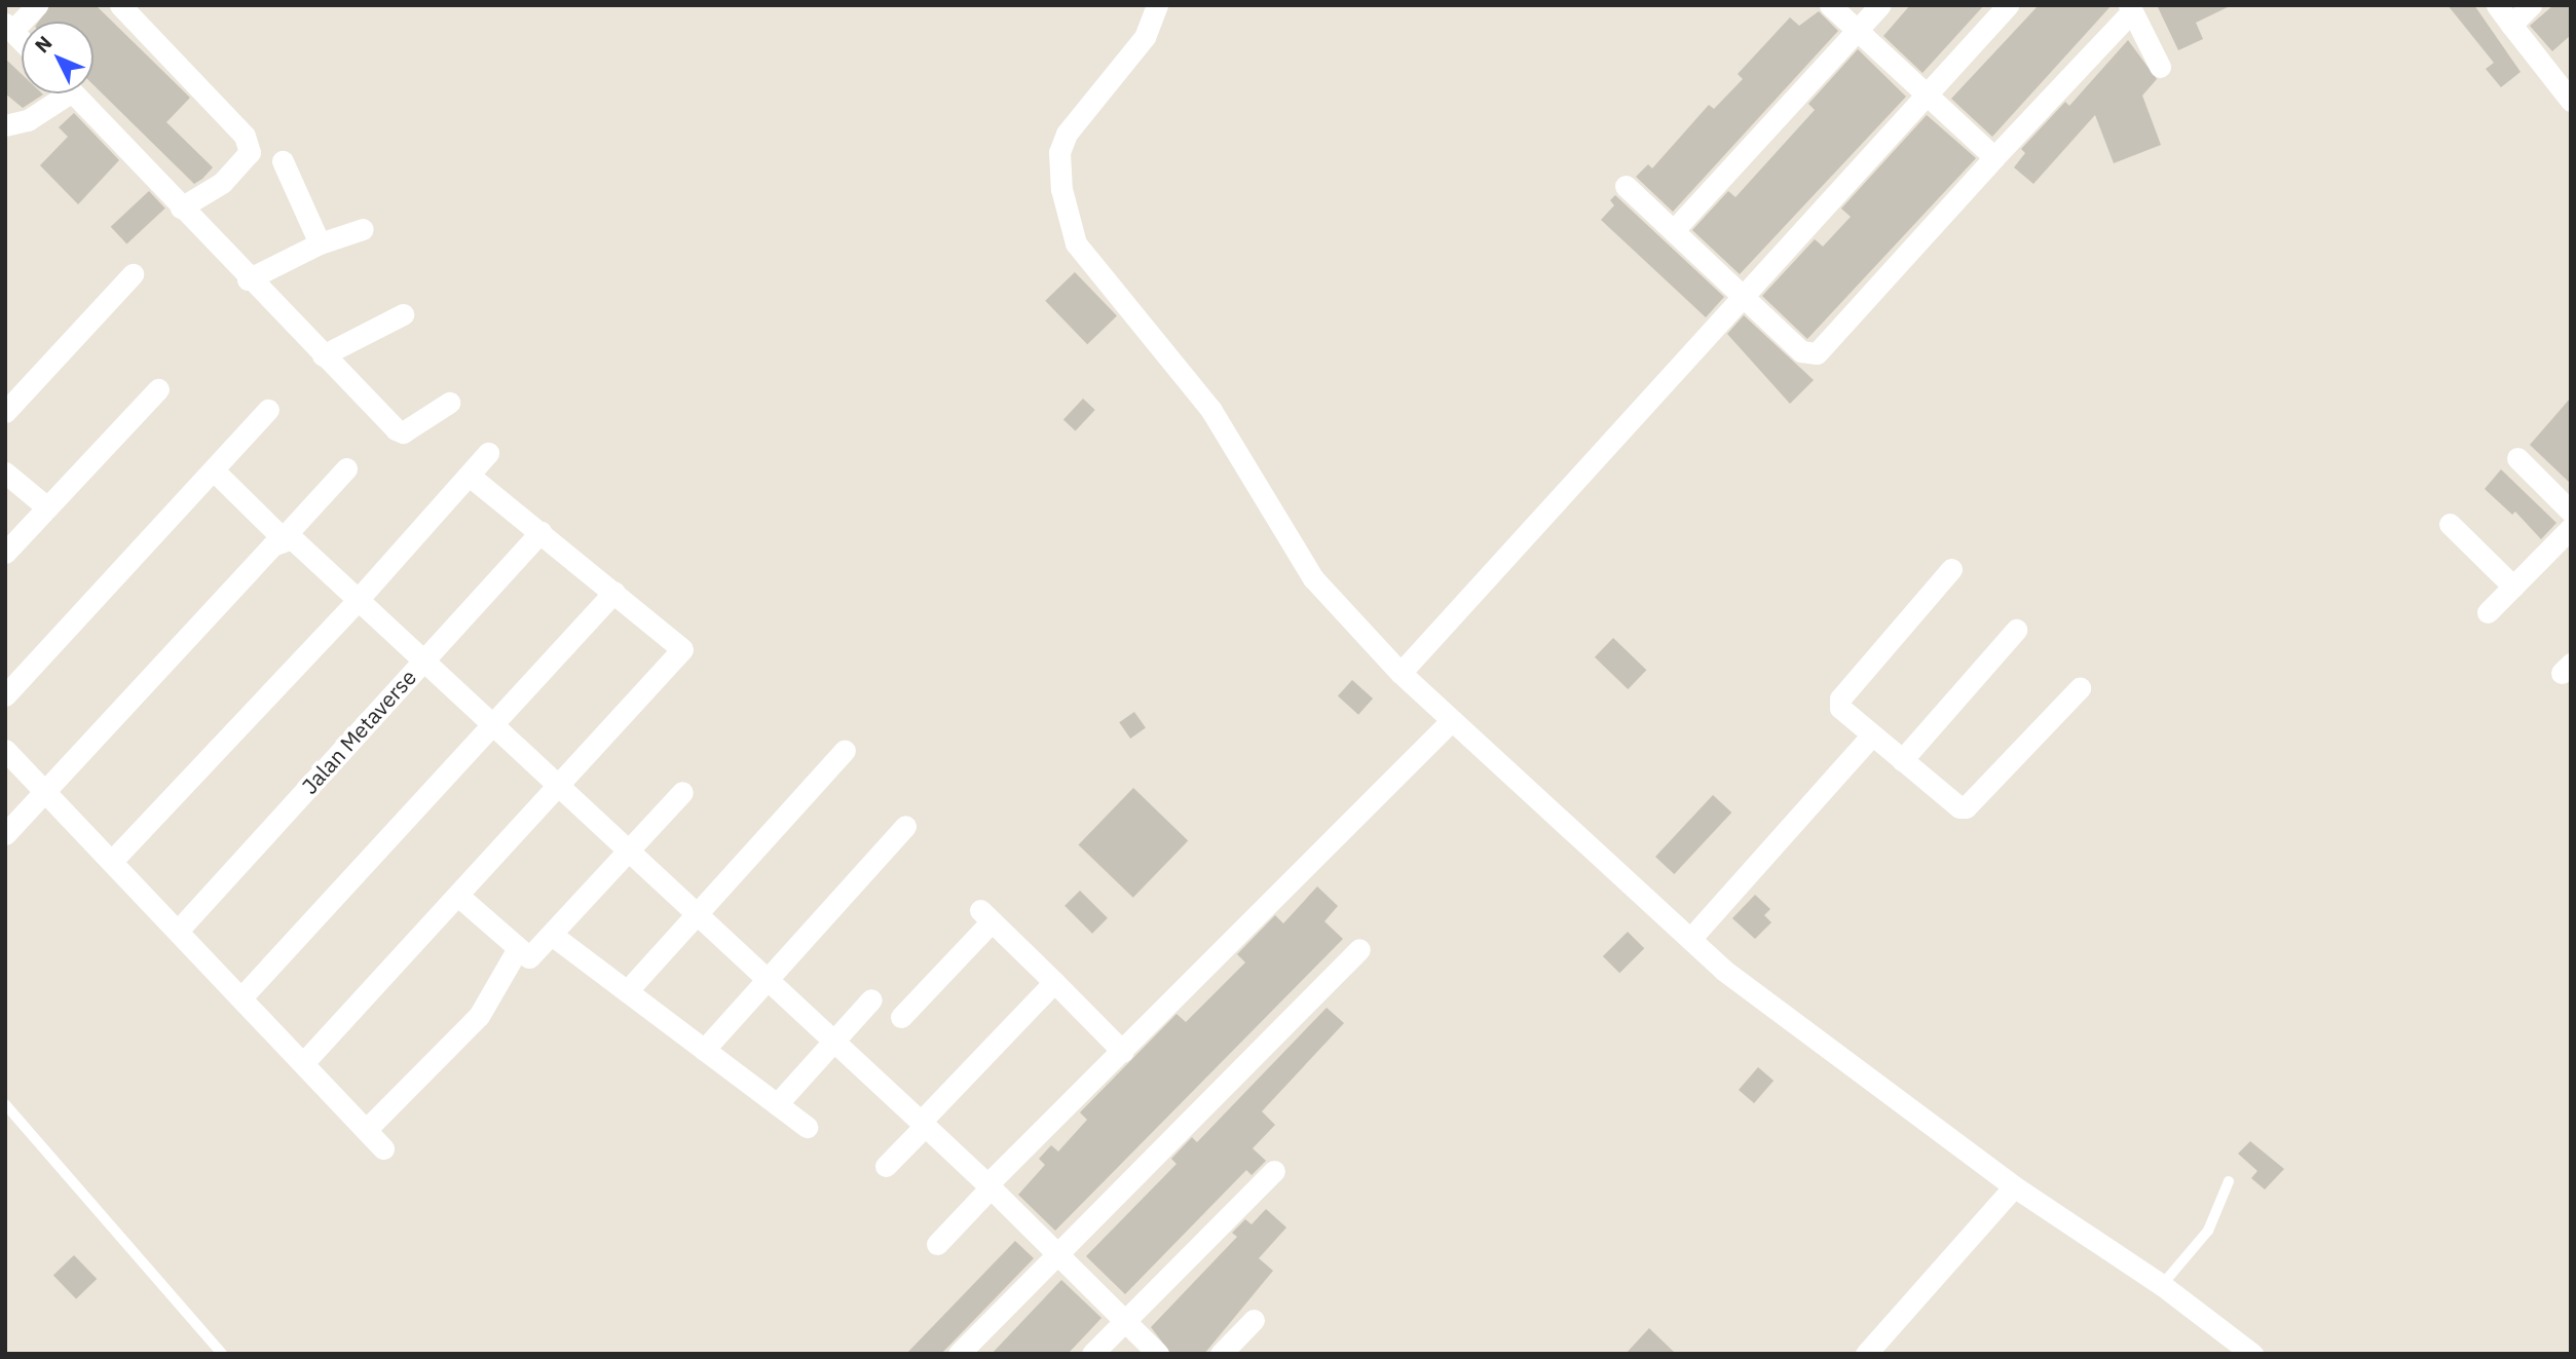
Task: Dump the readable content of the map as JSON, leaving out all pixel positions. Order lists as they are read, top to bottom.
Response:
{
  "streets": {
    "street": ["Jalan Metaverse"]
  },
  "north": "top left"
}
